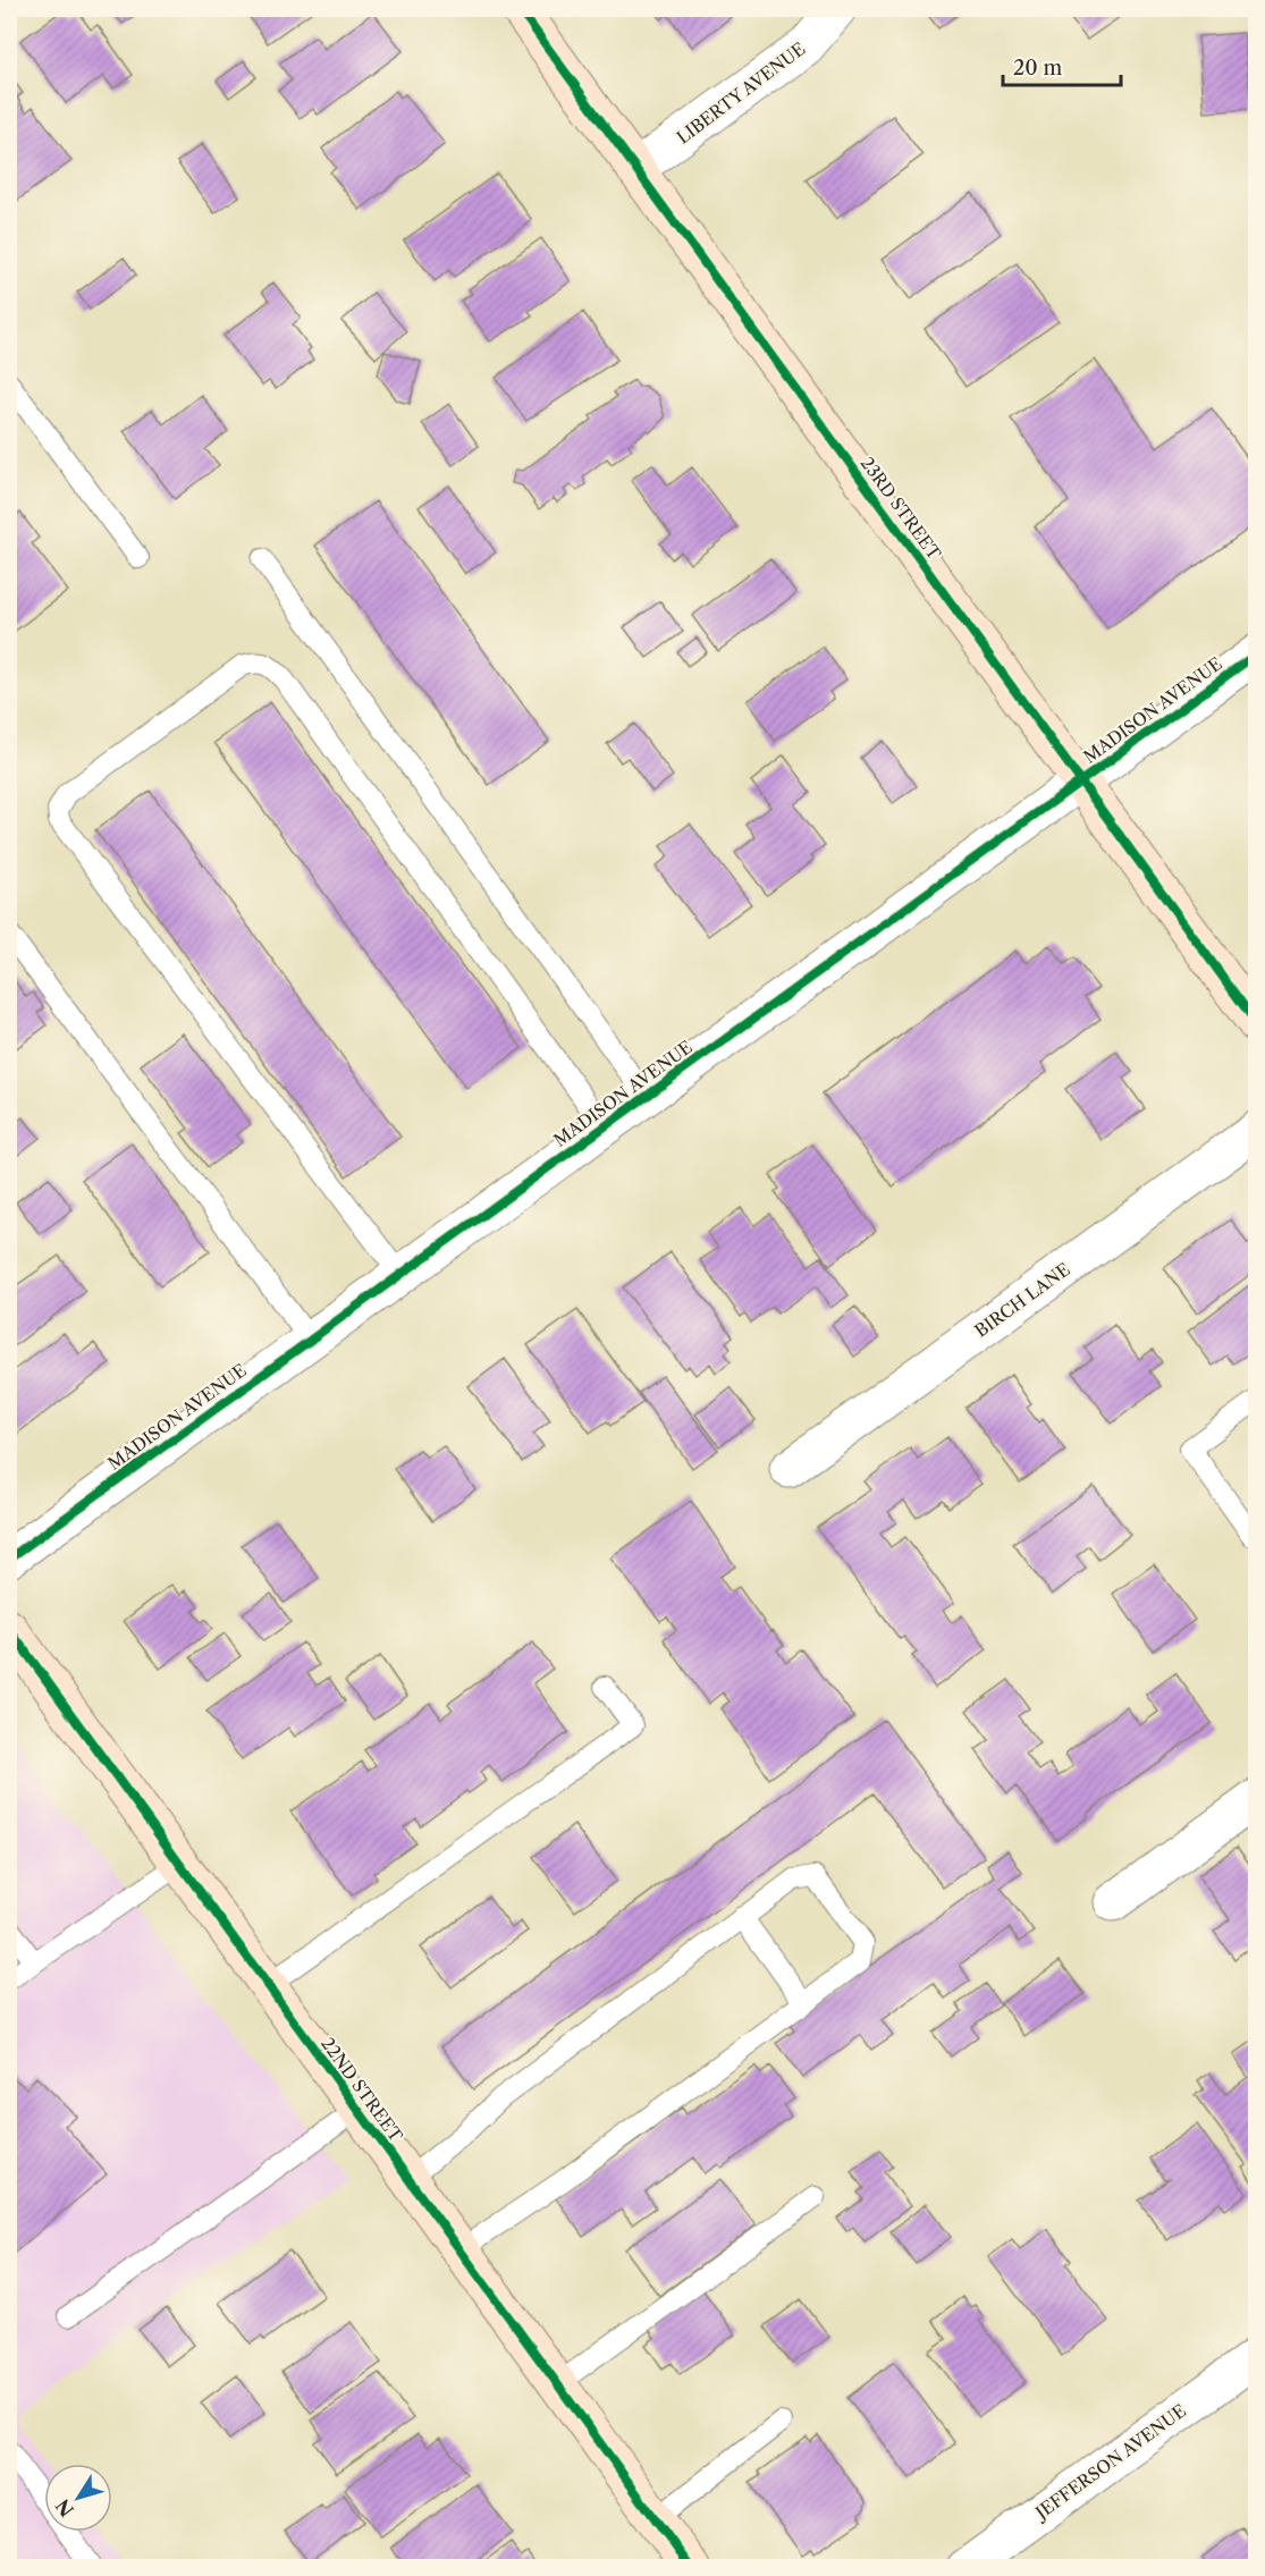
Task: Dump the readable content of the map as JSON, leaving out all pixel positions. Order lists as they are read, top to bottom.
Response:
{
  "streets": {
    "street": [
      "LIBERTY AVENUE",
      "23RD STREET",
      "MADISON AVENUE",
      "BIRCH LANE",
      "22ND STREET",
      "JEFFERSON AVENUE"
    ]
  },
  "crossings": [
    ["LIBERTY AVENUE", "23RD STREET"],
    ["23RD STREET", "MADISON AVENUE"]
  ],
  "scale_bar": "20 m",
  "north": "bottom left"
}
